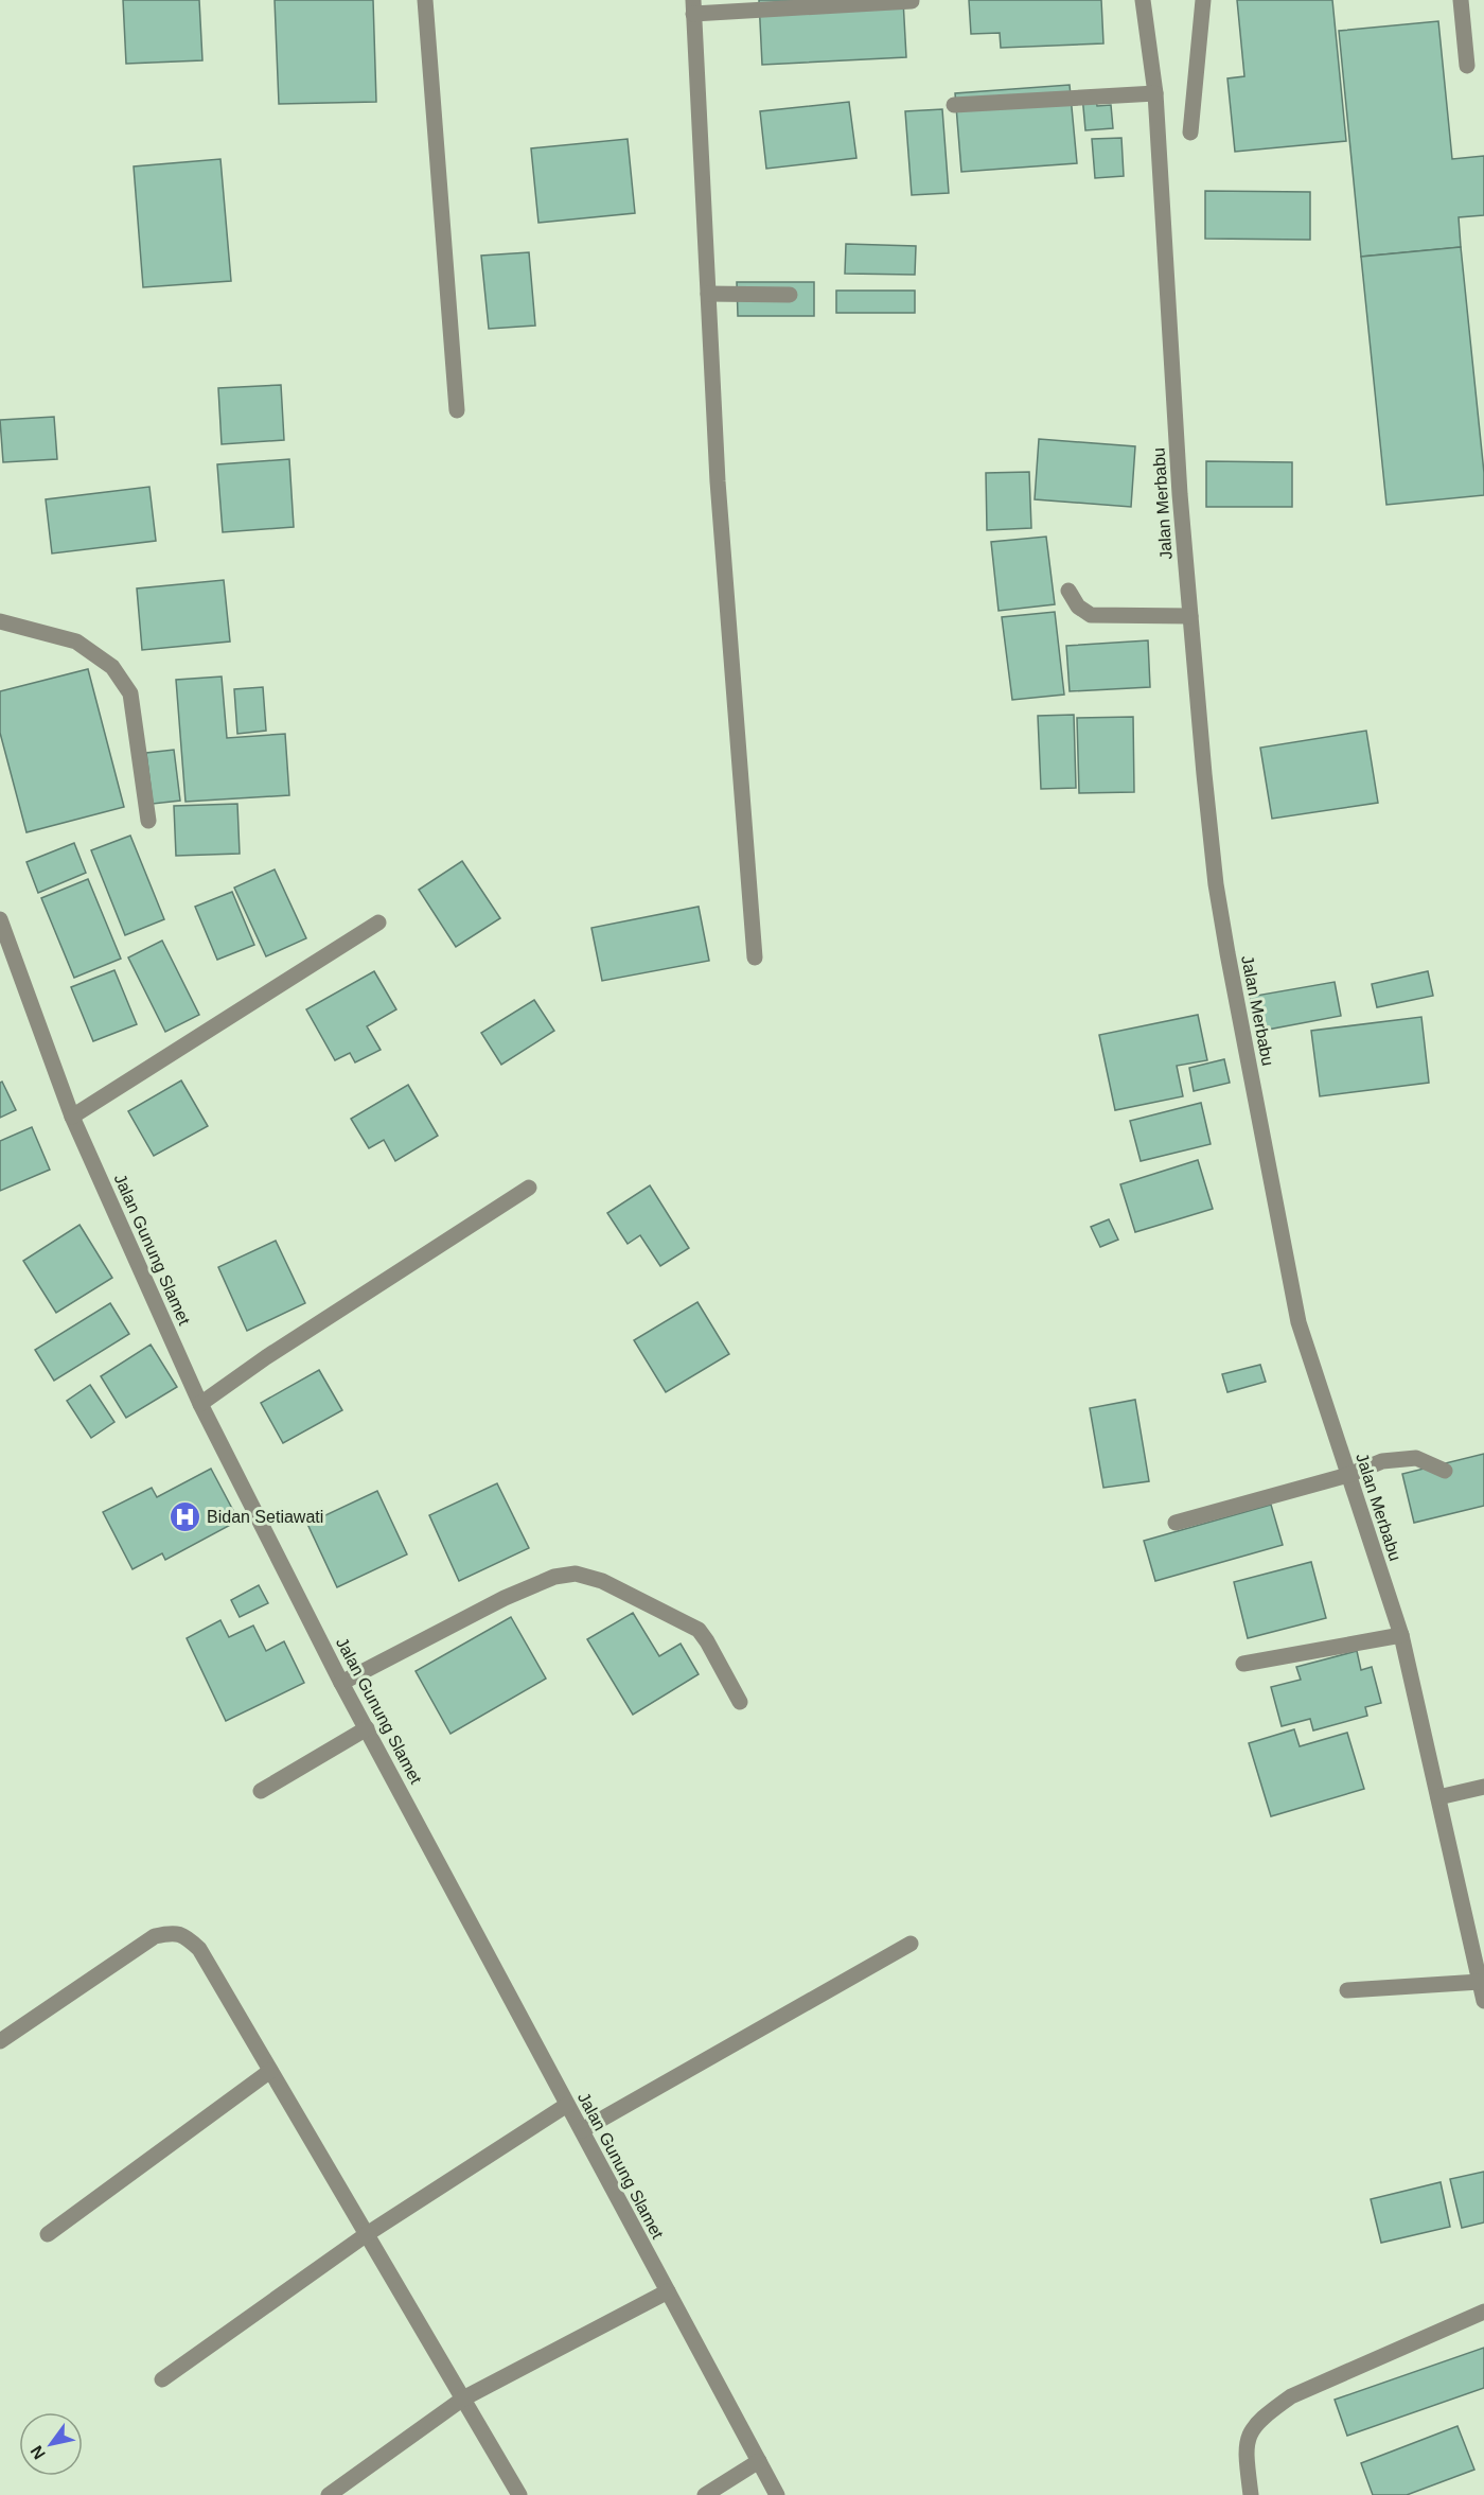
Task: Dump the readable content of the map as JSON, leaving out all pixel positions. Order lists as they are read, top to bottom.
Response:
{
  "streets": {
    "street": ["Jalan Merbabu", "Jalan Gunung Slamet"]
  },
  "places": {
    "hospital": ["Bidan Setiawati"]
  },
  "north": "bottom left"
}
